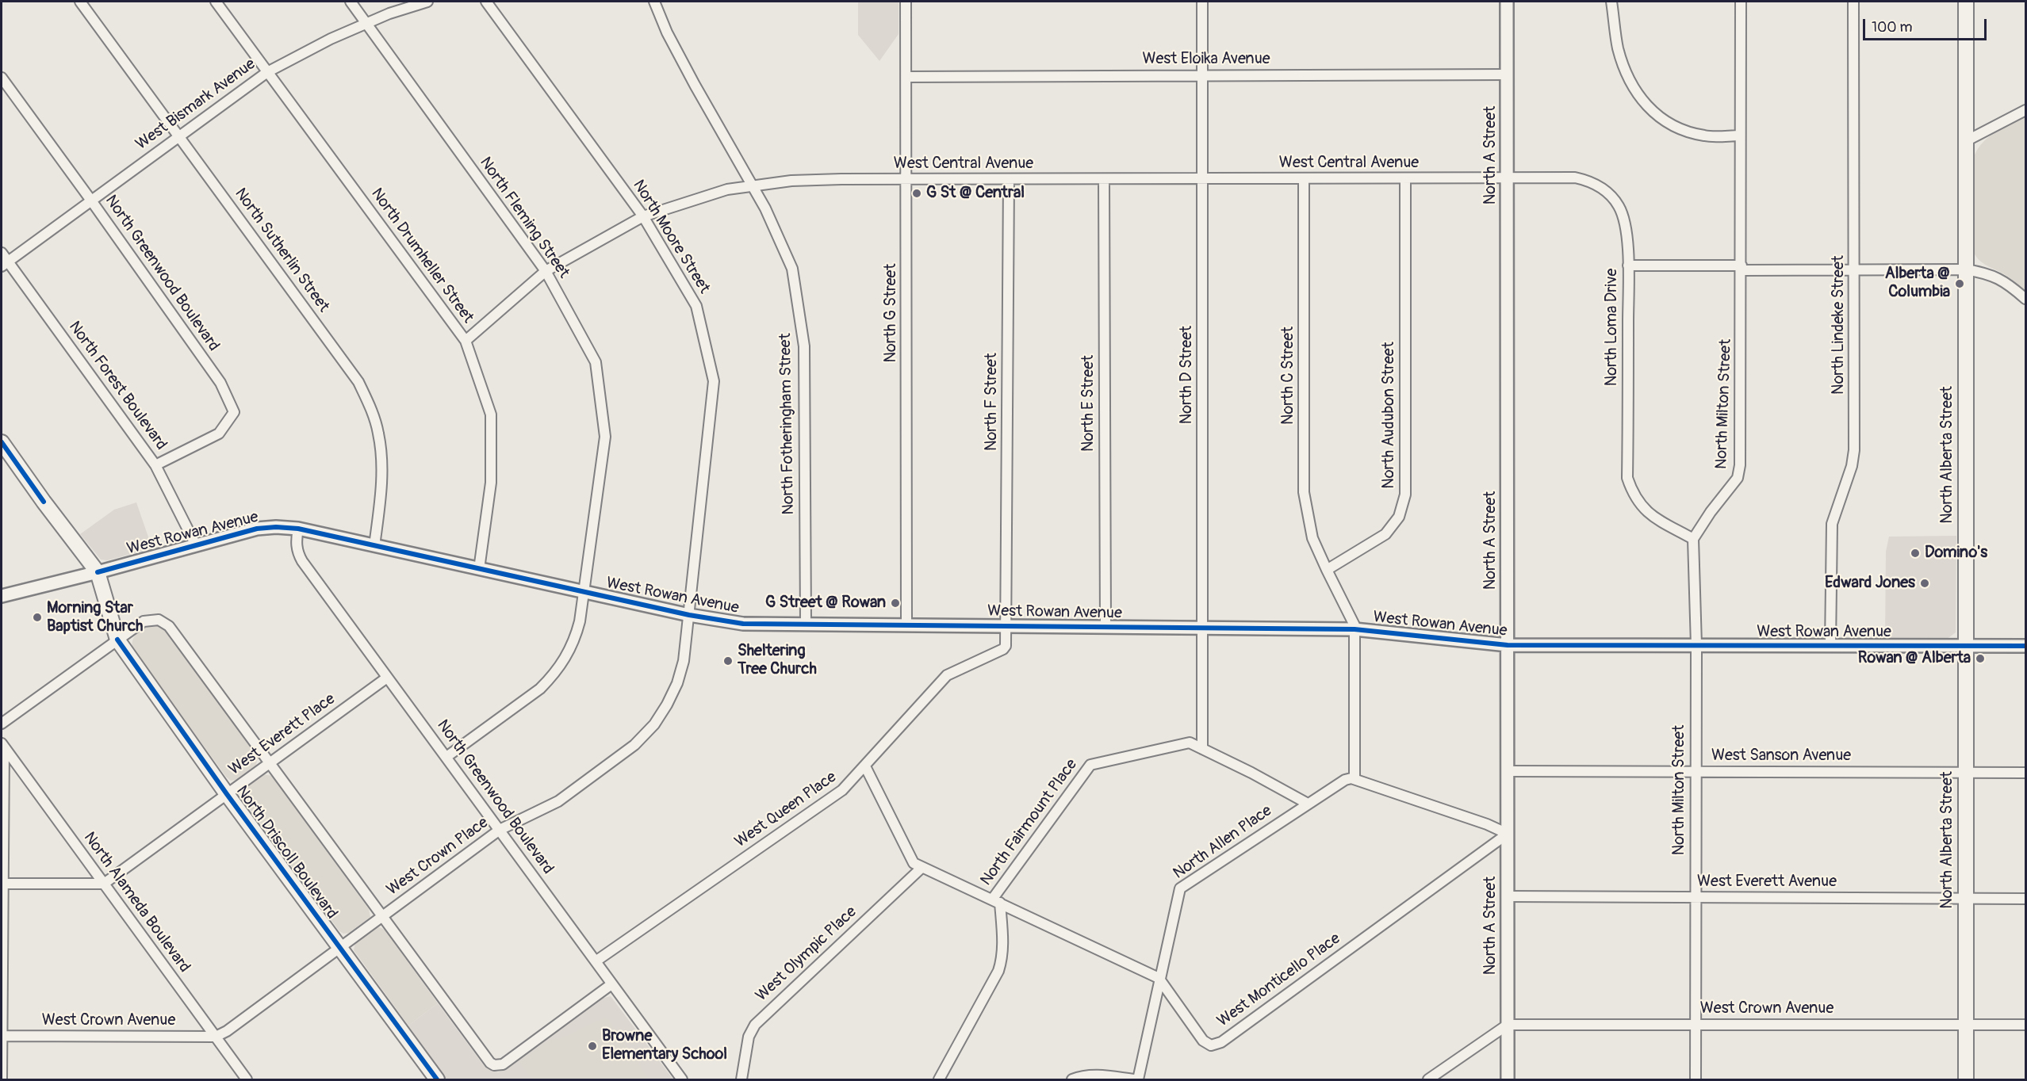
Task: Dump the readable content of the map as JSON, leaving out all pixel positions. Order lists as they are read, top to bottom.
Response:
{
  "streets": {
    "main road": ["North Alberta Street", "North Driscoll Boulevard"],
    "street": [
      "West Eloika Avenue",
      "West Bismark Avenue",
      "North A Street",
      "West Central Avenue",
      "North Fleming Street",
      "North Moore Street",
      "North Sutherlin Street",
      "North Drumheller Street",
      "North Greenwood Boulevard",
      "North G Street",
      "North Lindeke Street",
      "North Loma Drive",
      "North D Street",
      "North C Street",
      "North Forest Boulevard",
      "North F Street",
      "North E Street",
      "North Milton Street",
      "North Audubon Street",
      "North Fotheringham Street",
      "West Rowan Avenue",
      "West Everett Place",
      "West Sanson Avenue",
      "West Queen Place",
      "North Fairmount Place",
      "North Allen Place",
      "West Crown Place",
      "West Everett Avenue",
      "North Alameda Boulevard",
      "West Olympic Place",
      "West Monticello Place",
      "West Crown Avenue"
    ]
  },
  "crossings": [
    ["West Eloika Avenue", "North A Street"],
    ["West Eloika Avenue", "North G Street"],
    ["West Eloika Avenue", "North D Street"],
    ["West Bismark Avenue", "North Fleming Street"],
    ["West Bismark Avenue", "North Sutherlin Street"],
    ["West Bismark Avenue", "North Drumheller Street"],
    ["West Bismark Avenue", "North Greenwood Boulevard"],
    ["West Bismark Avenue", "North Forest Boulevard"],
    ["North A Street", "West Central Avenue"],
    ["North A Street", "North Loma Drive"],
    ["North A Street", "West Rowan Avenue"],
    ["North A Street", "West Sanson Avenue"],
    ["North A Street", "West Everett Avenue"],
    ["North A Street", "West Monticello Place"],
    ["North A Street", "West Crown Avenue"],
    ["West Central Avenue", "North Fleming Street"],
    ["West Central Avenue", "North Moore Street"],
    ["West Central Avenue", "North Drumheller Street"],
    ["West Central Avenue", "North G Street"],
    ["West Central Avenue", "North Loma Drive"],
    ["West Central Avenue", "North D Street"],
    ["West Central Avenue", "North C Street"],
    ["West Central Avenue", "North F Street"],
    ["West Central Avenue", "North E Street"],
    ["West Central Avenue", "North Audubon Street"],
    ["West Central Avenue", "North Fotheringham Street"],
    ["North Fleming Street", "North Greenwood Boulevard"],
    ["North Fleming Street", "West Rowan Avenue"],
    ["North Moore Street", "West Rowan Avenue"],
    ["North Moore Street", "West Crown Place"],
    ["North Sutherlin Street", "West Rowan Avenue"],
    ["North Drumheller Street", "West Rowan Avenue"],
    ["North Greenwood Boulevard", "North Forest Boulevard"],
    ["North Greenwood Boulevard", "West Rowan Avenue"],
    ["North Greenwood Boulevard", "West Everett Place"],
    ["North Greenwood Boulevard", "West Queen Place"],
    ["North Greenwood Boulevard", "West Crown Place"],
    ["North G Street", "West Rowan Avenue"],
    ["North Lindeke Street", "West Rowan Avenue"],
    ["North Loma Drive", "North Milton Street"],
    ["North D Street", "West Rowan Avenue"],
    ["North D Street", "North Fairmount Place"],
    ["North C Street", "North Audubon Street"],
    ["North Forest Boulevard", "West Rowan Avenue"],
    ["North F Street", "West Rowan Avenue"],
    ["North F Street", "West Queen Place"],
    ["North E Street", "West Rowan Avenue"],
    ["North Milton Street", "West Rowan Avenue"],
    ["North Milton Street", "West Sanson Avenue"],
    ["North Milton Street", "West Everett Avenue"],
    ["North Milton Street", "West Crown Avenue"],
    ["North Fotheringham Street", "West Rowan Avenue"],
    ["North Alberta Street", "West Rowan Avenue"],
    ["North Alberta Street", "West Sanson Avenue"],
    ["North Alberta Street", "West Everett Avenue"],
    ["North Alberta Street", "West Crown Avenue"],
    ["West Rowan Avenue", "West Queen Place"],
    ["West Rowan Avenue", "North Driscoll Boulevard"],
    ["West Rowan Avenue", "West Crown Place"],
    ["West Everett Place", "North Driscoll Boulevard"],
    ["West Everett Place", "North Alameda Boulevard"],
    ["North Fairmount Place", "West Monticello Place"],
    ["North Allen Place", "West Monticello Place"],
    ["North Driscoll Boulevard", "West Crown Place"],
    ["West Crown Place", "North Alameda Boulevard"],
    ["West Crown Place", "West Crown Avenue"],
    ["North Alameda Boulevard", "West Crown Avenue"],
    ["West Olympic Place", "West Monticello Place"]
  ],
  "places": [
    "G St @ Central",
    "Alberta @ Columbia",
    "Domino's",
    "Edward Jones",
    "G Street @ Rowan",
    "Morning Star Baptist Church",
    "Rowan @ Alberta",
    "Sheltering Tree Church",
    "Browne Elementary School"
  ],
  "scale_bar": "100 m"
}
